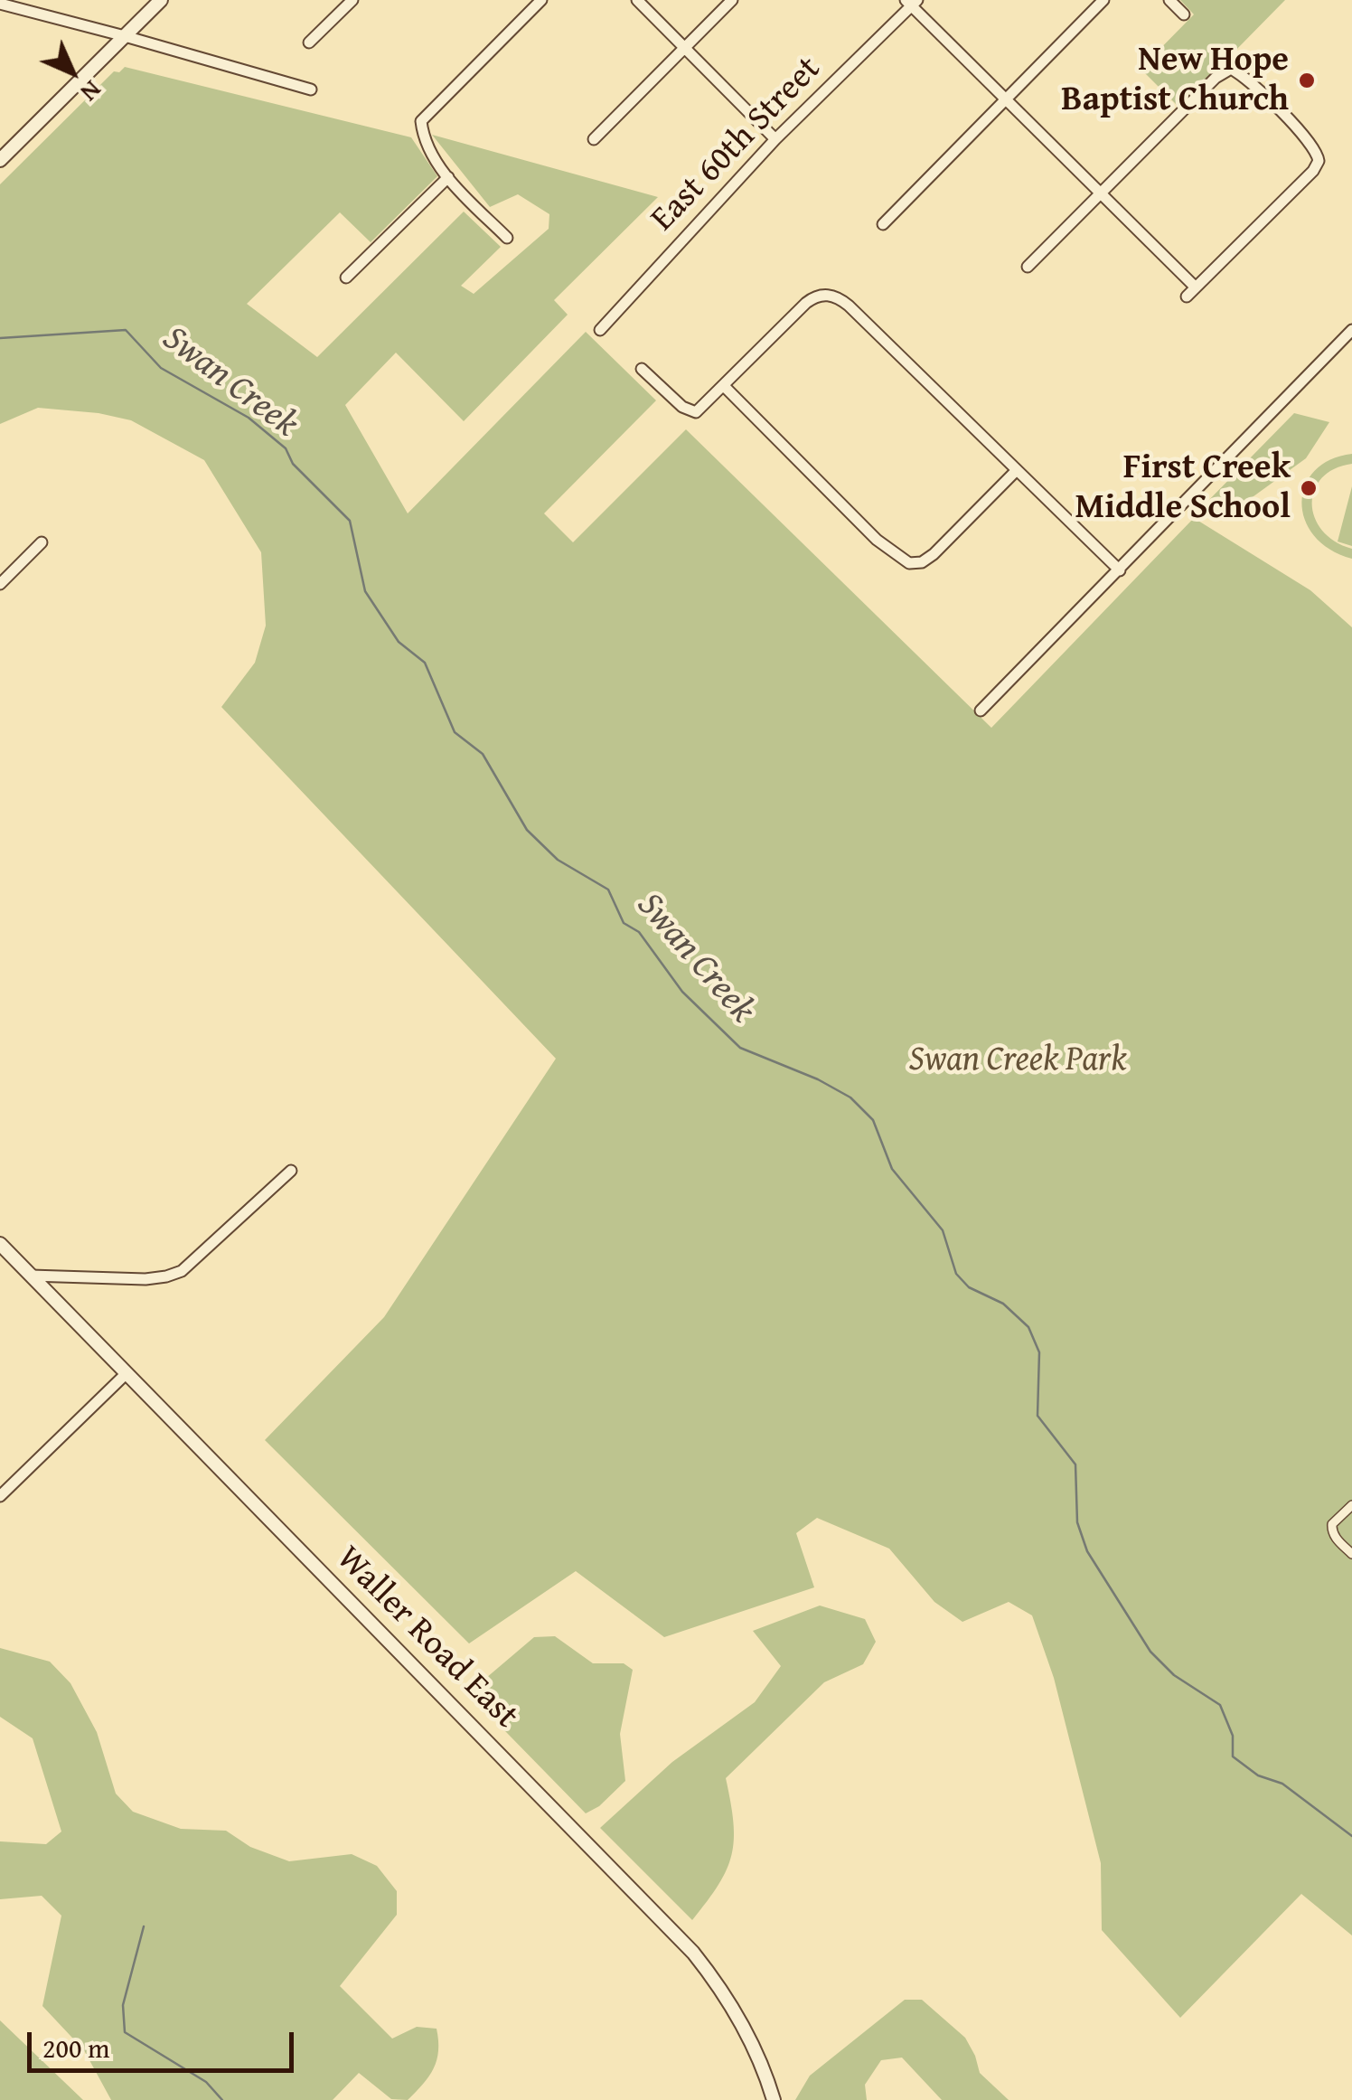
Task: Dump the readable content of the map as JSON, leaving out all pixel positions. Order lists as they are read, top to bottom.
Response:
{
  "streets": {
    "street": ["East 60th Street", "Waller Road East"]
  },
  "water": ["Swan Creek"],
  "parks": ["Swan Creek Park"],
  "places": ["New Hope Baptist Church", "First Creek Middle School"],
  "scale_bar": "200 m",
  "north": "bottom right"
}
